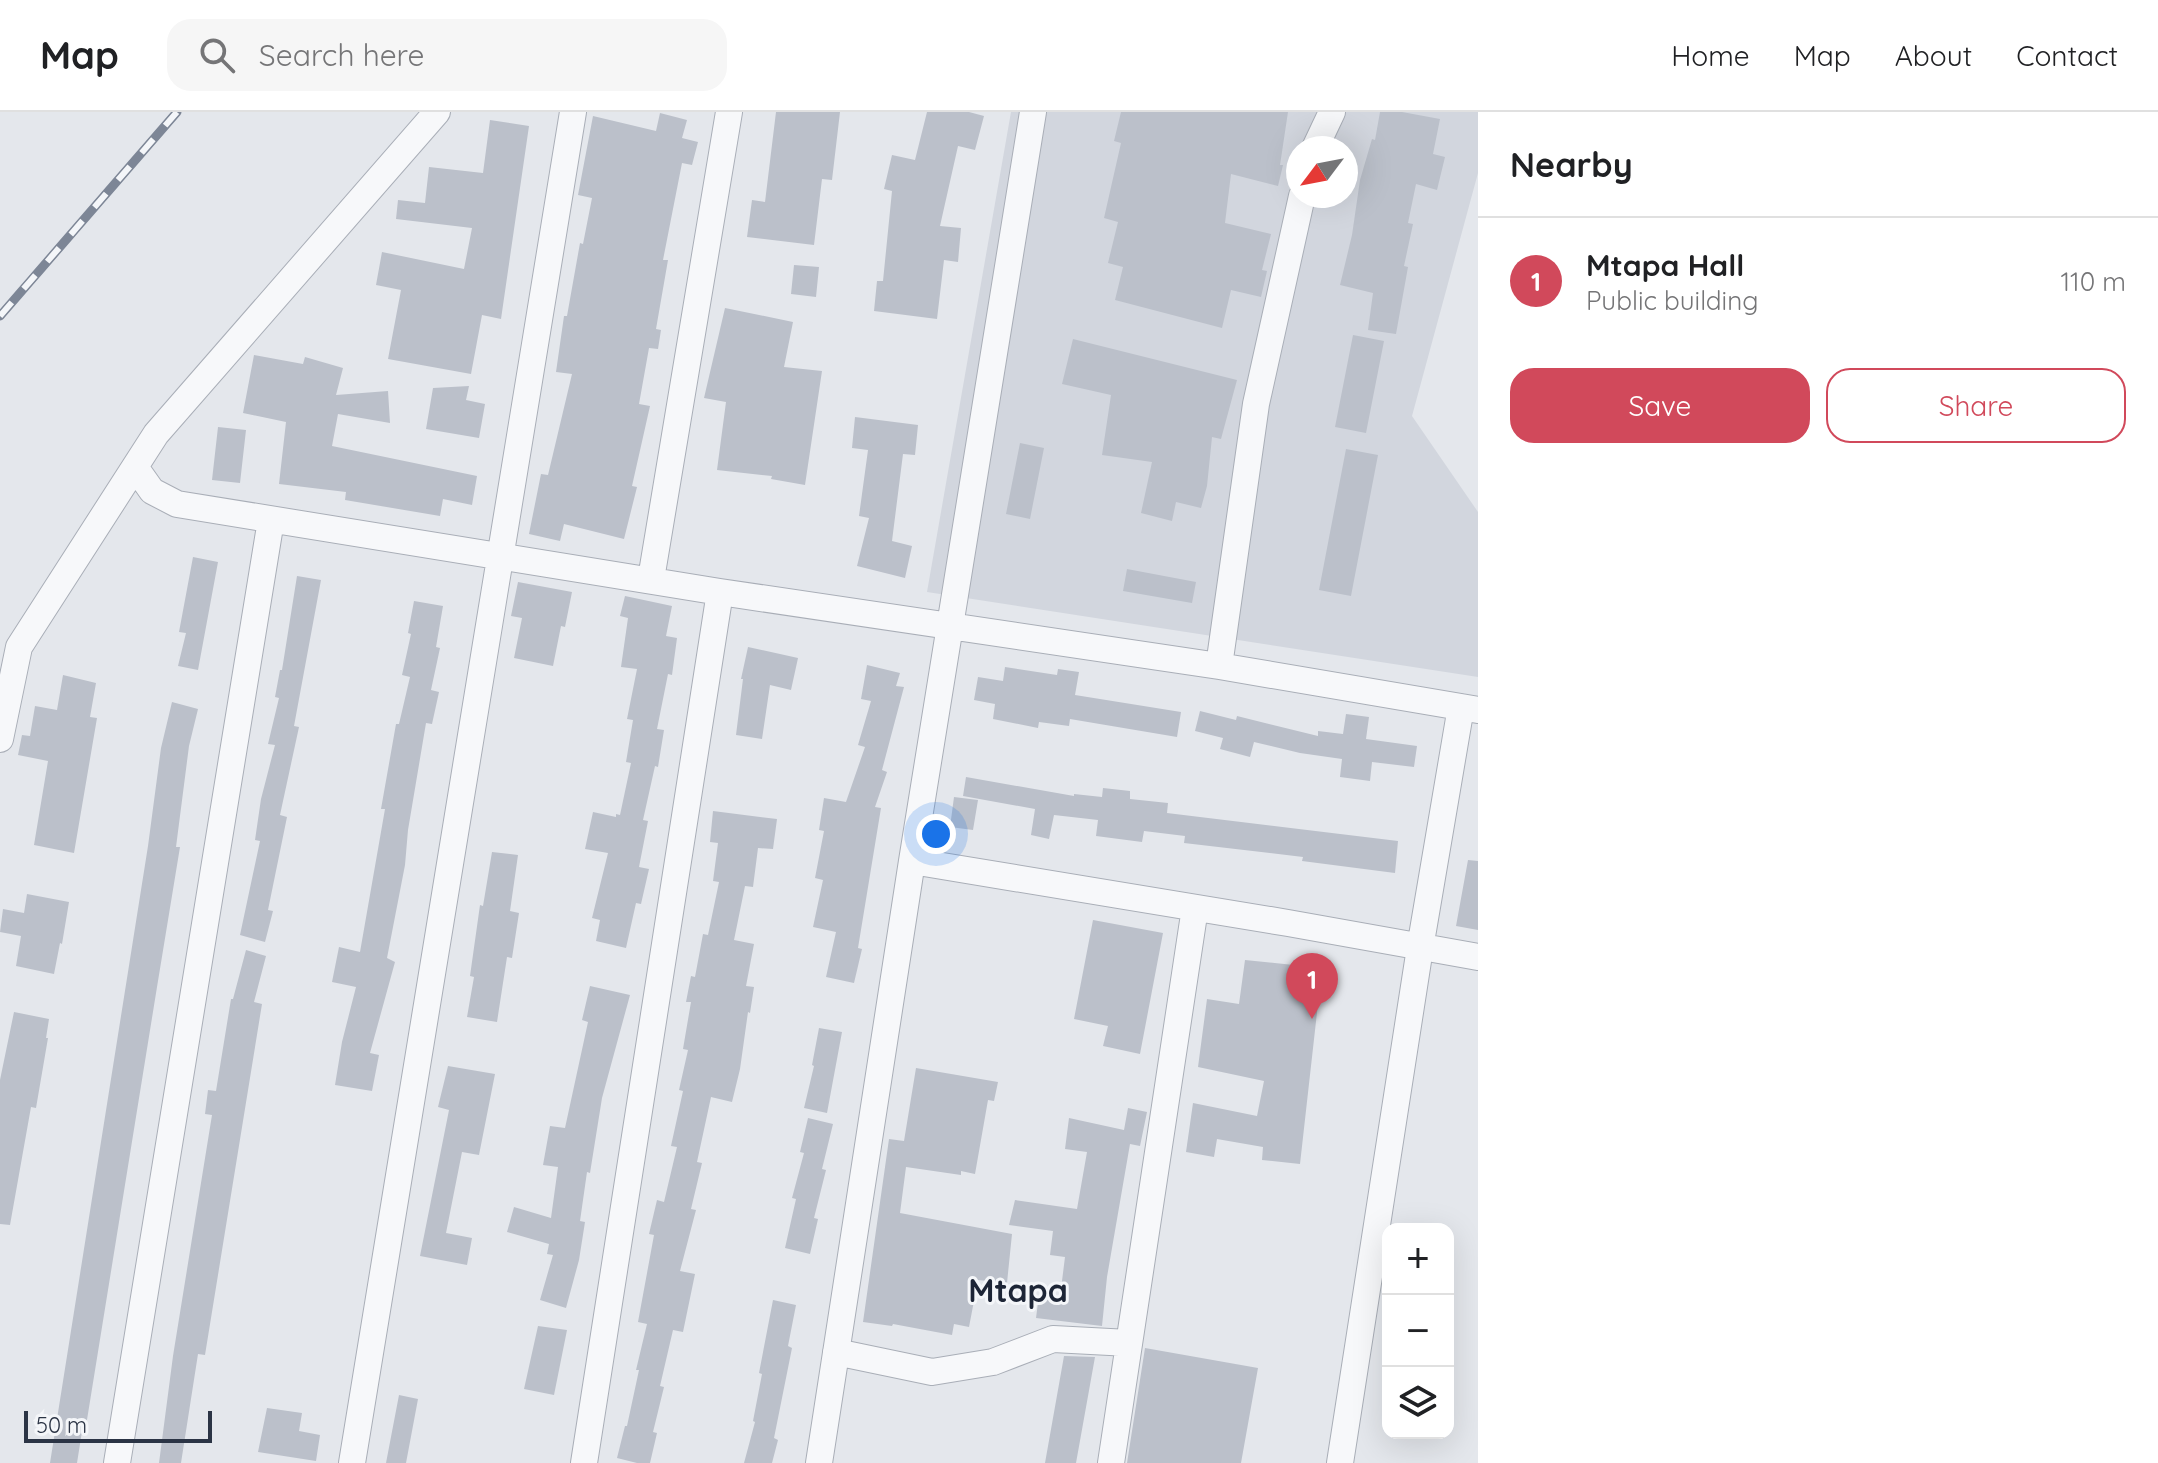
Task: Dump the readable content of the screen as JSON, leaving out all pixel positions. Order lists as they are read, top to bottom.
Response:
{
  "districts": ["Mtapa"],
  "scale_bar": "50 m",
  "north": "bottom left",
  "page": {
    "header": "Map",
    "search": "Search here",
    "nav": [
      "Home",
      "Map",
      "About",
      "Contact"
    ],
    "heading": "Nearby",
    "list": [
      {
        "mark": "1",
        "name": "Mtapa Hall",
        "note": "Public building",
        "value": "110 m"
      }
    ],
    "buttons": ["Save", "Share"],
    "pins": "1",
    "map_buttons": ["+", "−"],
    "scale": "50 m"
  }
}
